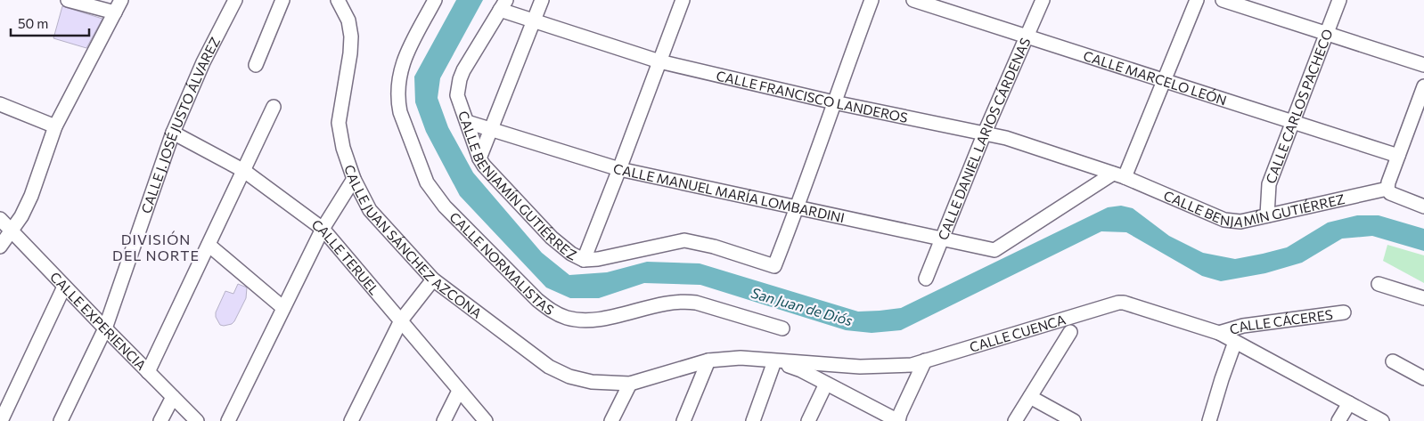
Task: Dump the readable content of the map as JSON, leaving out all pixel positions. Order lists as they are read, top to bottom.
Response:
{
  "streets": {
    "street": [
      "CALLE MARCELO LEÓN",
      "CALLE FRANCISCO LANDEROS",
      "CALLE CARLOS PACHECO",
      "CALLE J. JOSÉ JUSTO ÁLVAREZ",
      "CALLE DANIEL LARIOS CÁRDENAS",
      "CALLE BENJAMÍN GUTIÉRREZ",
      "CALLE MANUEL MARÍA LOMBARDINI",
      "CALLE JUAN SÁNCHEZ AZCONA",
      "CALLE TERUEL",
      "CALLE NORMALISTAS",
      "CALLE EXPERIENCIA",
      "CALLE CÁCERES",
      "CALLE CUENCA"
    ]
  },
  "crossings": [
    ["CALLE MARCELO LEÓN", "CALLE CARLOS PACHECO"],
    ["CALLE MARCELO LEÓN", "CALLE DANIEL LARIOS CÁRDENAS"],
    ["CALLE FRANCISCO LANDEROS", "CALLE DANIEL LARIOS CÁRDENAS"],
    ["CALLE FRANCISCO LANDEROS", "CALLE BENJAMÍN GUTIÉRREZ"],
    ["CALLE FRANCISCO LANDEROS", "CALLE MANUEL MARÍA LOMBARDINI"],
    ["CALLE CARLOS PACHECO", "CALLE BENJAMÍN GUTIÉRREZ"],
    ["CALLE J. JOSÉ JUSTO ÁLVAREZ", "CALLE TERUEL"],
    ["CALLE J. JOSÉ JUSTO ÁLVAREZ", "CALLE EXPERIENCIA"],
    ["CALLE DANIEL LARIOS CÁRDENAS", "CALLE MANUEL MARÍA LOMBARDINI"],
    ["CALLE BENJAMÍN GUTIÉRREZ", "CALLE MANUEL MARÍA LOMBARDINI"],
    ["CALLE JUAN SÁNCHEZ AZCONA", "CALLE CUENCA"],
    ["CALLE CÁCERES", "CALLE CUENCA"]
  ],
  "districts": ["DIVISIÓN DEL NORTE"],
  "water": ["San Juan de Diós"],
  "scale_bar": "50 m"
}
